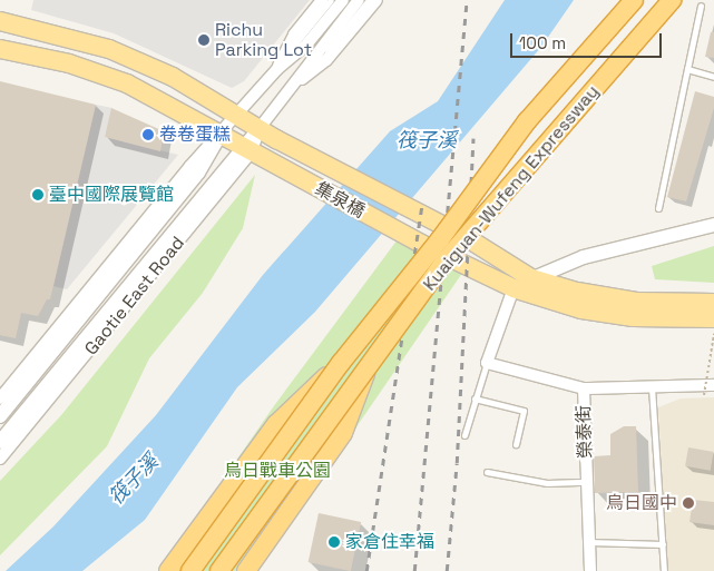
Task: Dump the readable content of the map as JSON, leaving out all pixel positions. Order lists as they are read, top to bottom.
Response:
{
  "streets": {
    "highway": ["Kuaiguan-Wufeng Expressway"],
    "main road": ["集泉橋"],
    "street": ["Gaotie East Road", "榮泰街"]
  },
  "crossings": [
    ["集泉橋", "Gaotie East Road"]
  ],
  "water": ["筏子溪"],
  "parks": ["烏日戰車公園"],
  "places": [
    "Richu Parking Lot",
    "卷卷蛋糕",
    "臺中國際展覽館",
    "烏日國中",
    "家倉住幸福"
  ],
  "scale_bar": "100 m"
}
